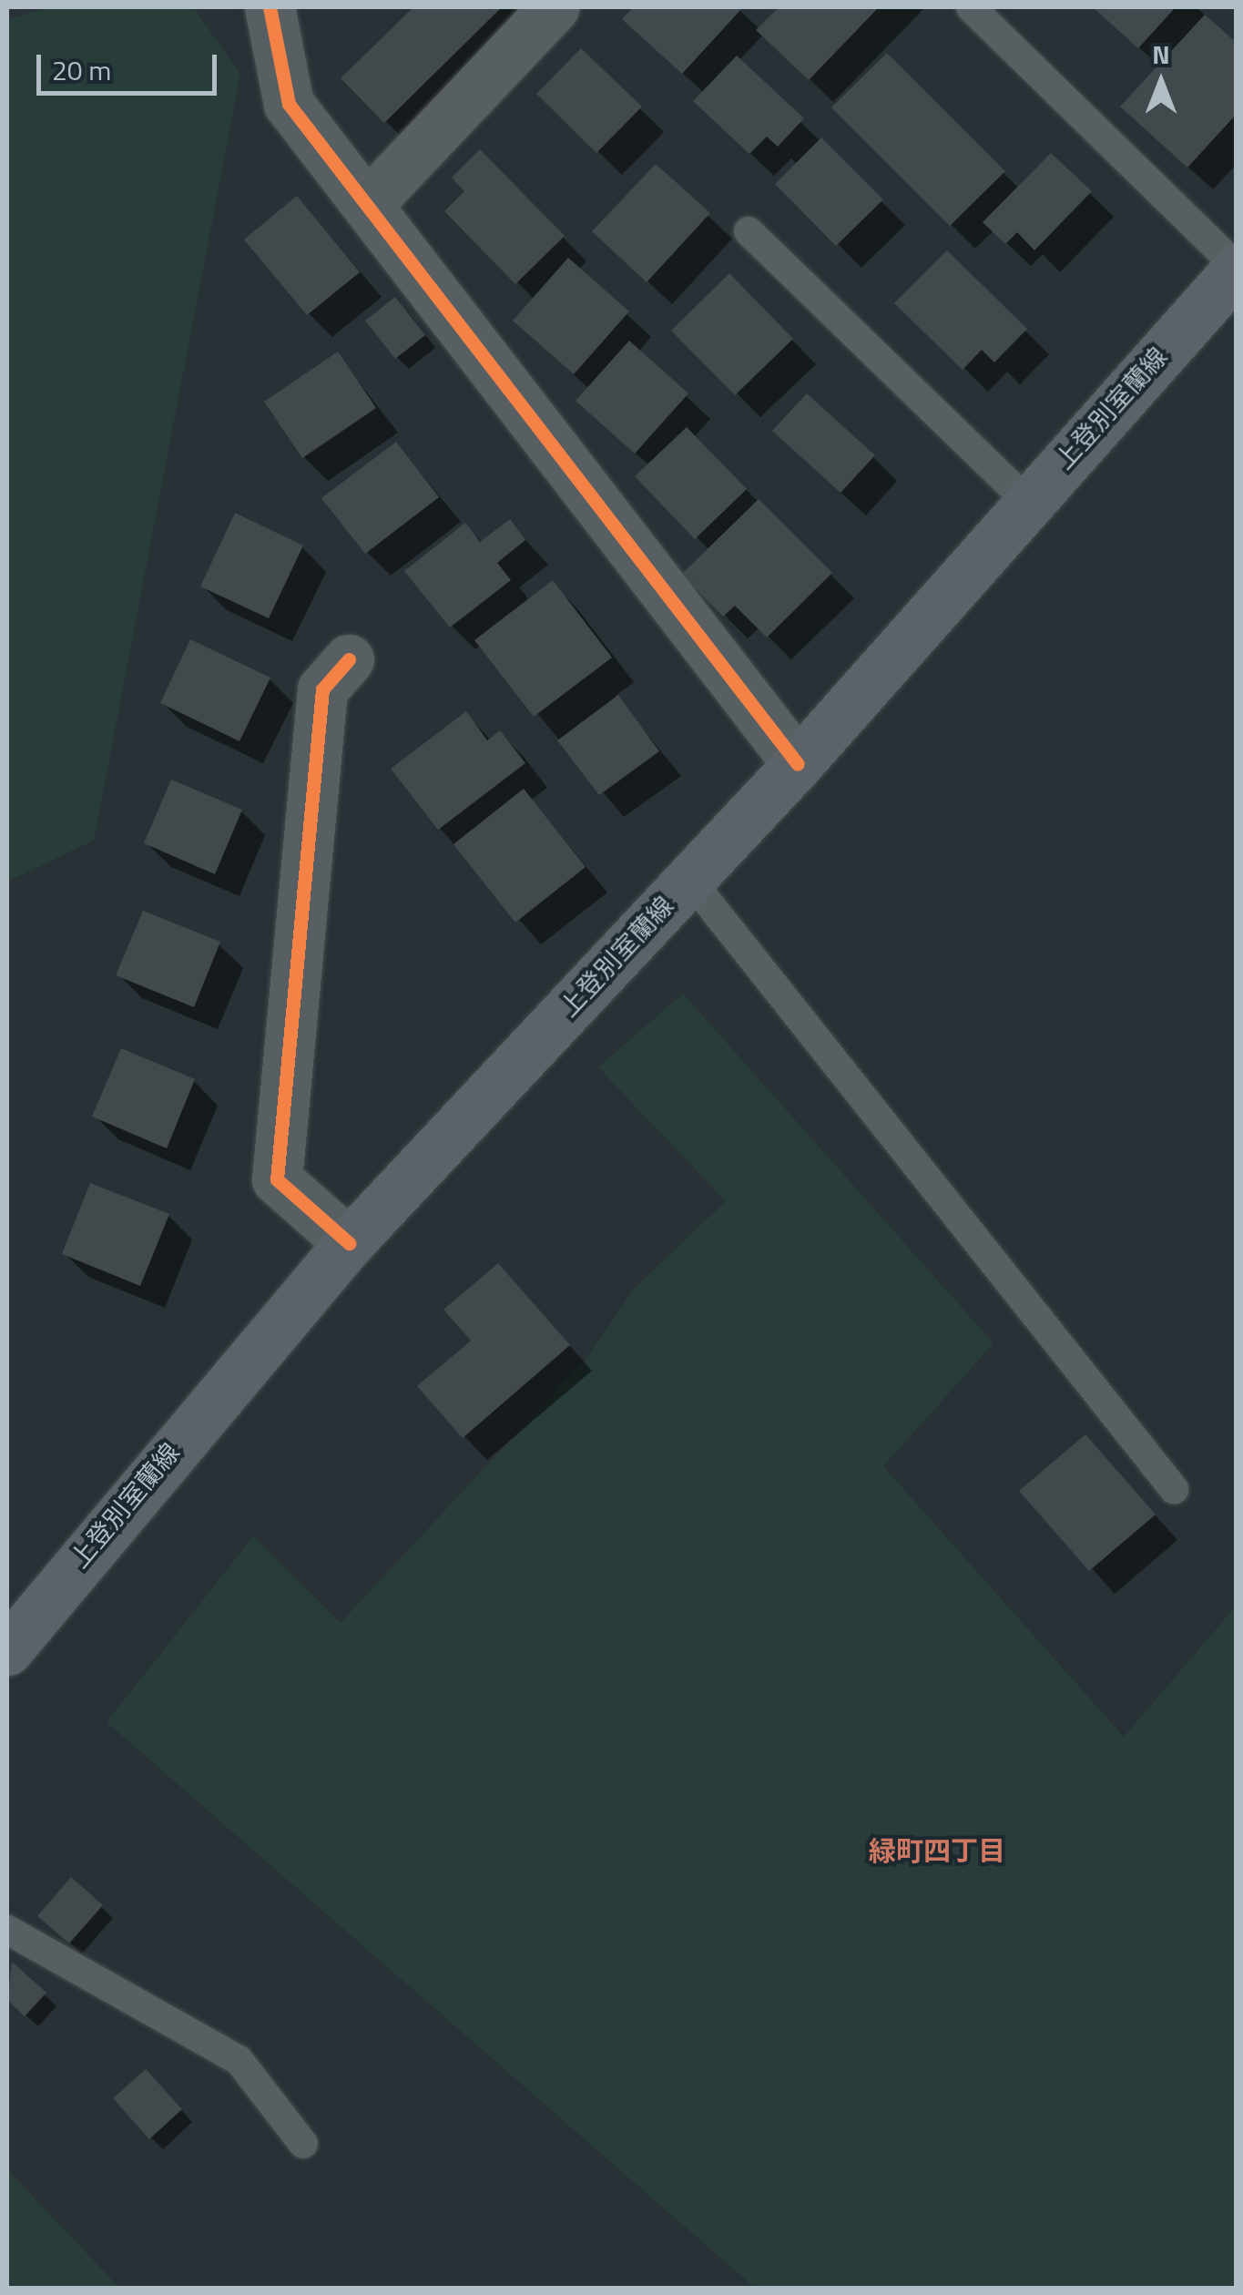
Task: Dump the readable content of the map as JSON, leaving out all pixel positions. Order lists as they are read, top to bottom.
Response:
{
  "streets": {
    "main road": ["上登別室蘭線"]
  },
  "districts": ["緑町四丁目"],
  "scale_bar": "20 m",
  "north": "top"
}
